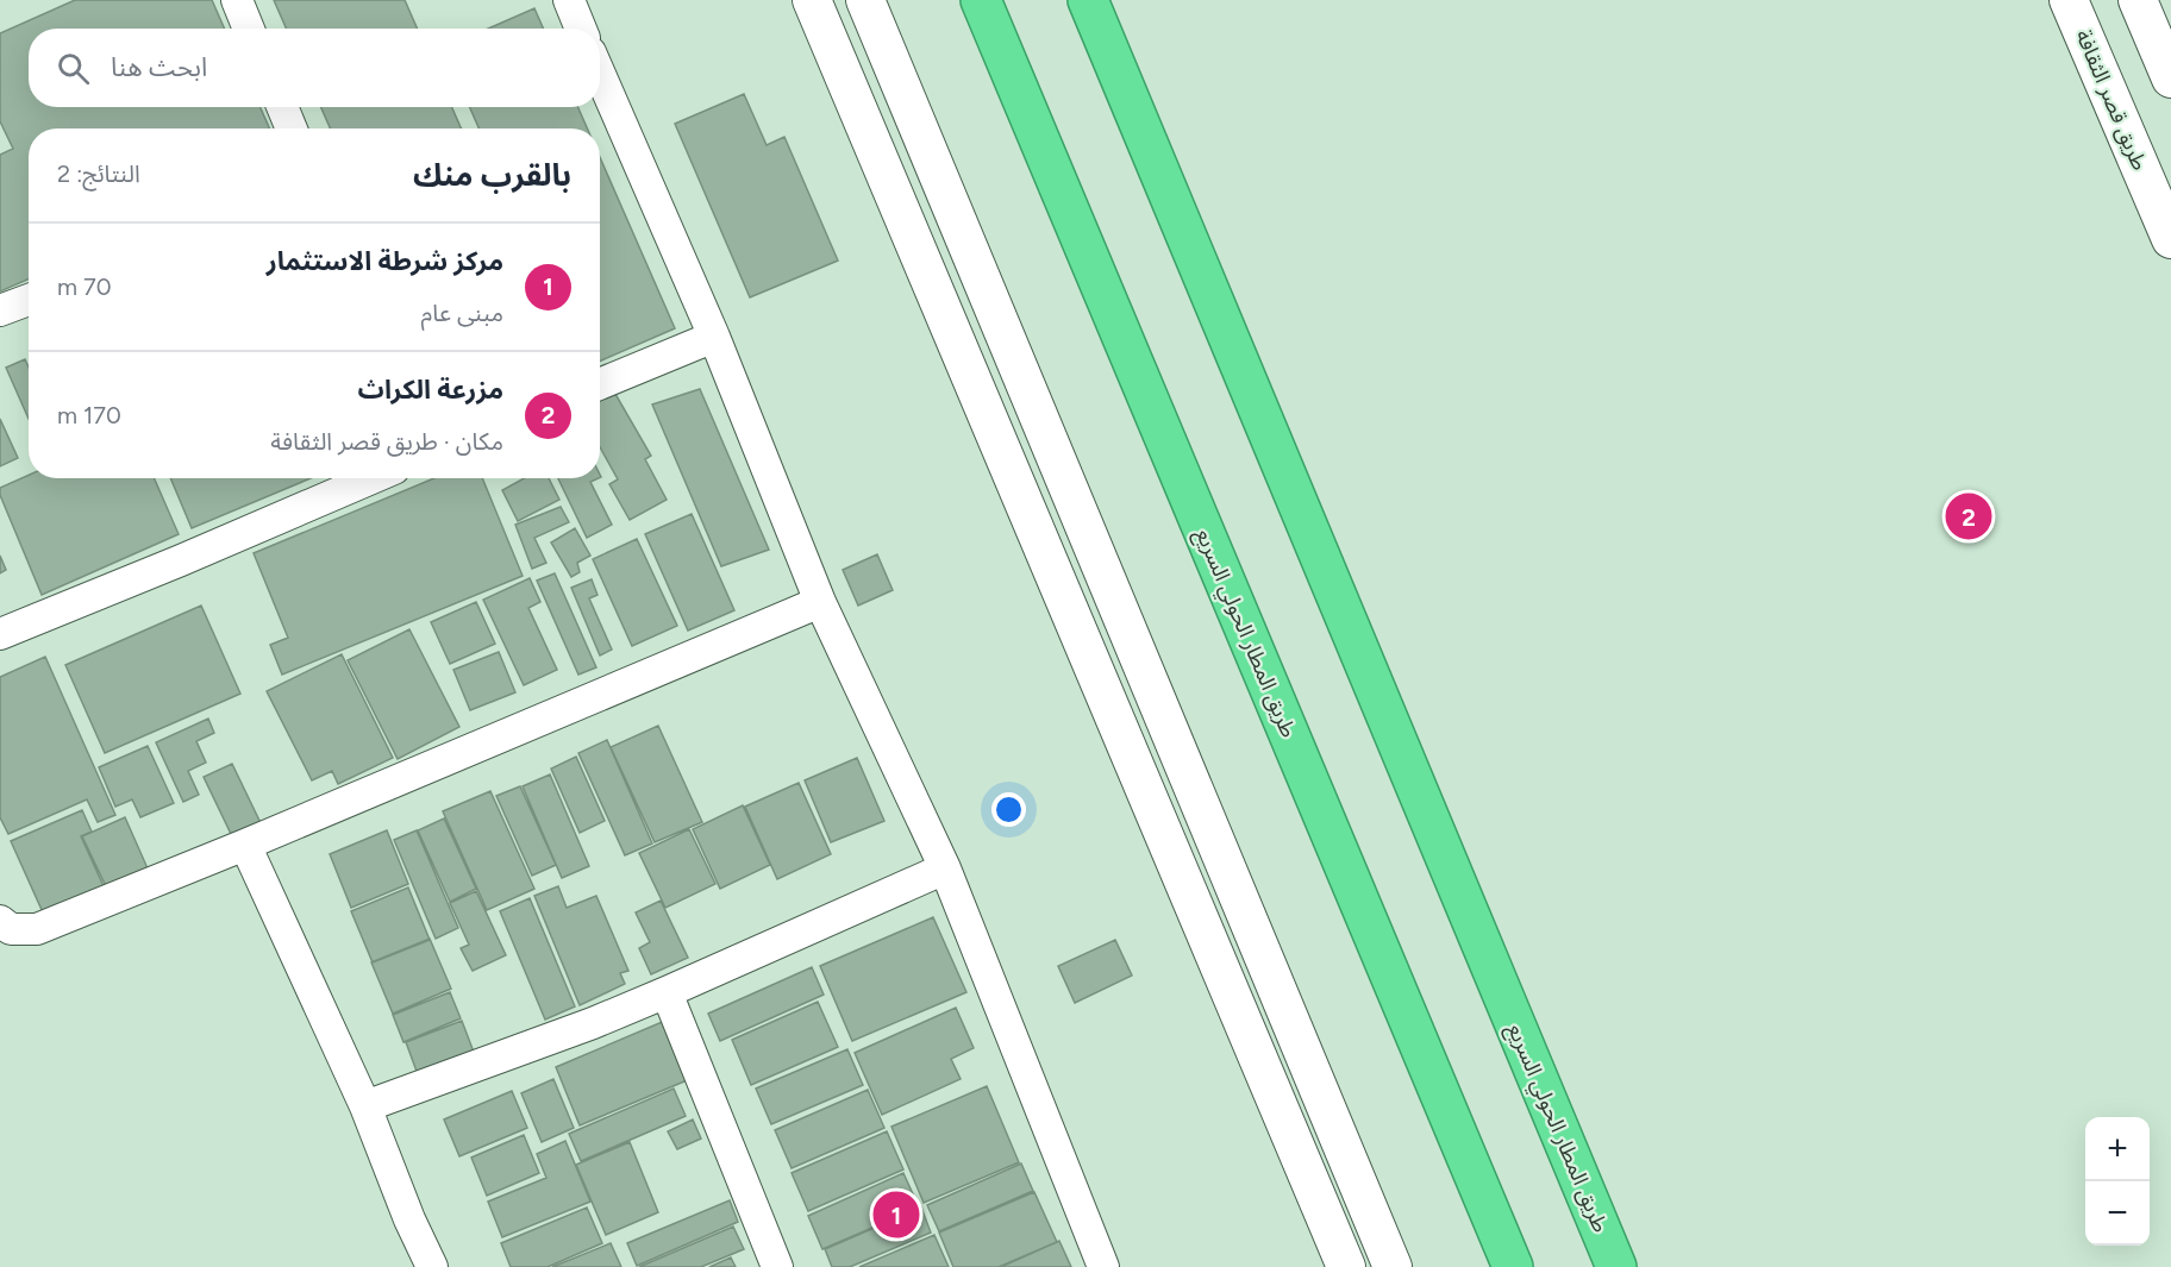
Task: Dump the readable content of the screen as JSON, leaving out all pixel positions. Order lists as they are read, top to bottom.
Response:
{
  "streets": {
    "highway": ["طريق المطار الحولي السريع"],
    "street": ["طريق قصر الثقافة"]
  },
  "page": {
    "search": "ابحث هنا",
    "heading": ["بالقرب منك", "النتائج: 2"],
    "list": [
      {
        "mark": "1",
        "name": "مركز شرطة الاستثمار",
        "note": "مبنى عام",
        "value": "70 m"
      },
      {
        "mark": "2",
        "name": "مزرعة الكراث",
        "note": "مكان · طريق قصر الثقافة",
        "value": "170 m"
      }
    ],
    "pins": ["2", "1"],
    "map_buttons": ["+", "−"]
  }
}
